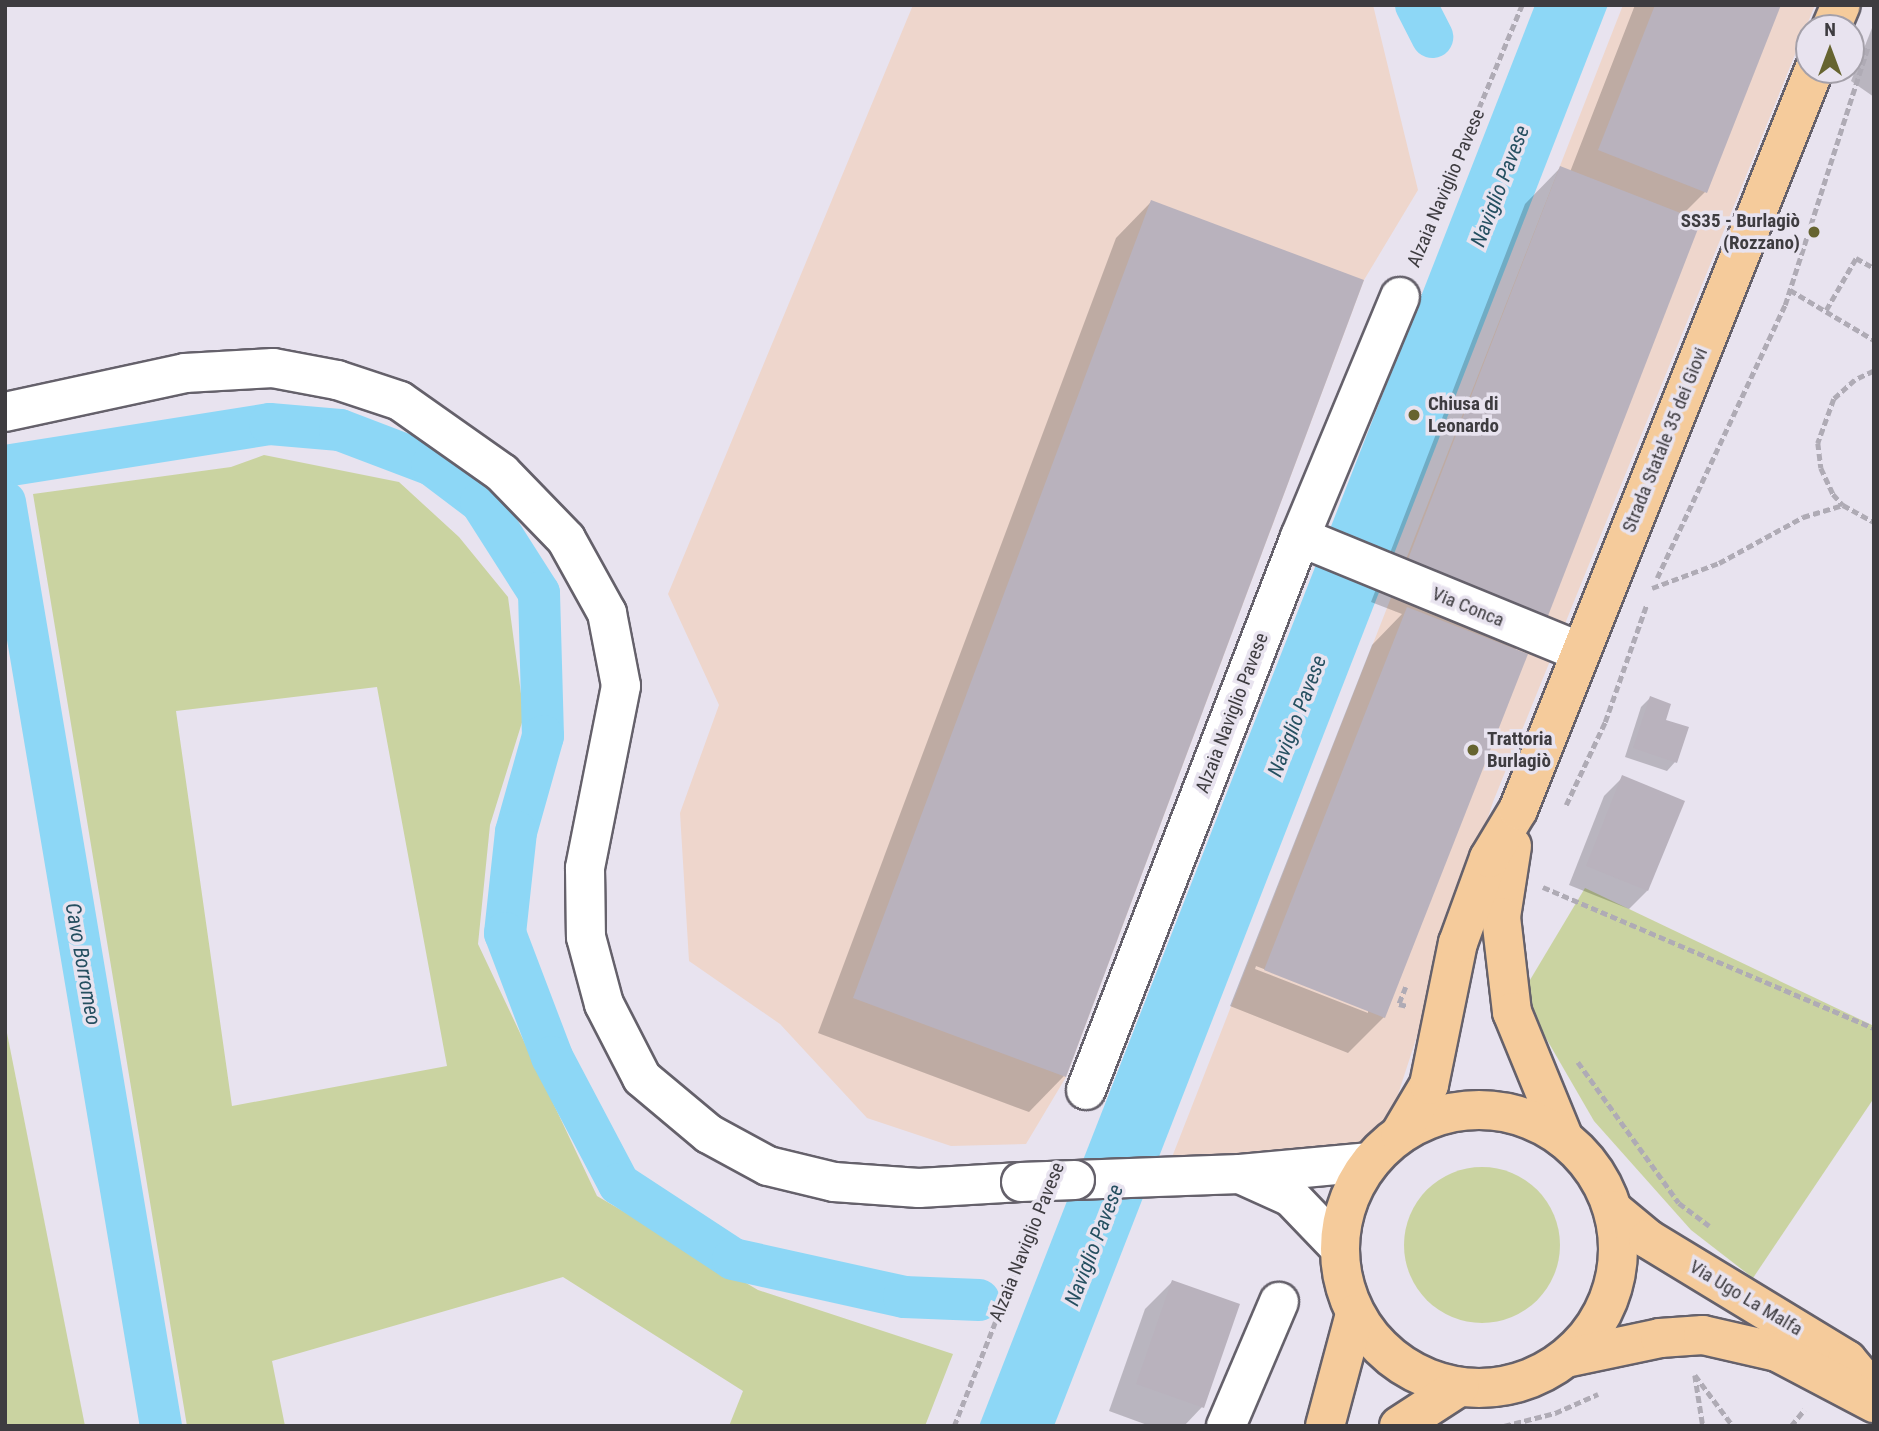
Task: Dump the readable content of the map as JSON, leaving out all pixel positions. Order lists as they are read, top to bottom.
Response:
{
  "streets": {
    "main road": ["Strada Statale 35 dei Giovi", "Via Ugo La Malfa"],
    "street": ["Alzaia Naviglio Pavese", "Via Conca"]
  },
  "crossings": [
    ["Alzaia Naviglio Pavese", "Via Conca"],
    ["Strada Statale 35 dei Giovi", "Via Conca"]
  ],
  "water": ["Naviglio Pavese", "Cavo Borromeo"],
  "places": ["SS35 - Burlagiò (Rozzano)", "Chiusa di Leonardo", "Trattoria Burlagiò"],
  "north": "top"
}
